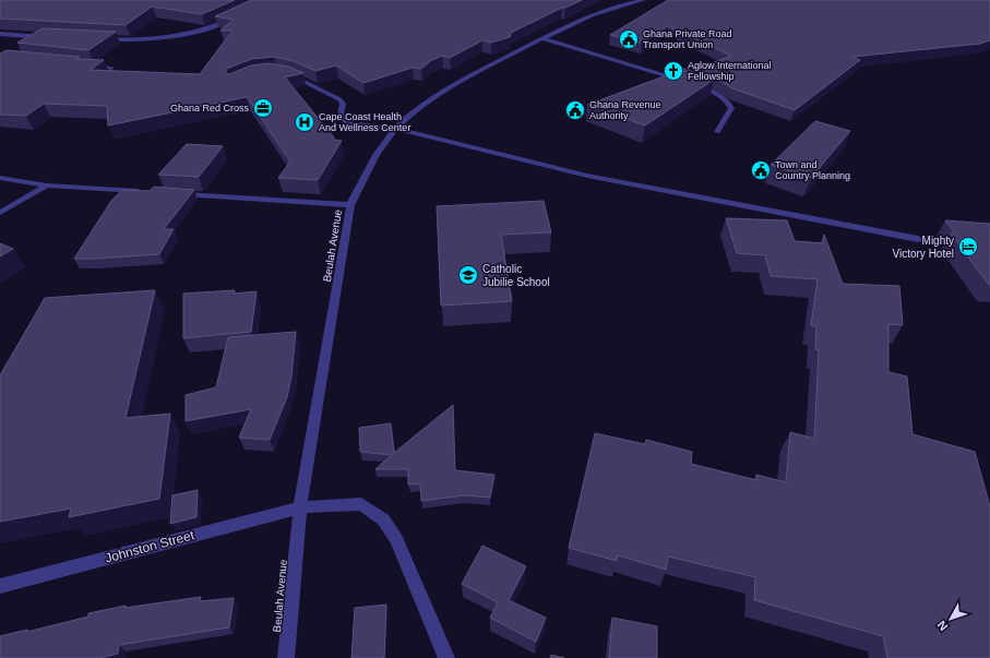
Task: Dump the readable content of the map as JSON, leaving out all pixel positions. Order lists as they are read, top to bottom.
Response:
{
  "streets": {
    "street": ["Beulah Avenue", "Johnston Street"]
  },
  "crossings": [
    ["Beulah Avenue", "Johnston Street"]
  ],
  "places": {
    "public building": ["Ghana Private Road Transport Union", "Ghana Revenue Authority", "Town and Country Planning"],
    "church": ["Aglow International Fellowship"],
    "office": ["Ghana Red Cross"],
    "hospital": ["Cape Coast Health And Wellness Center"],
    "hotel": ["Mighty Victory Hotel"],
    "school or university": ["Catholic Jubilie School"]
  },
  "north": "bottom left"
}
